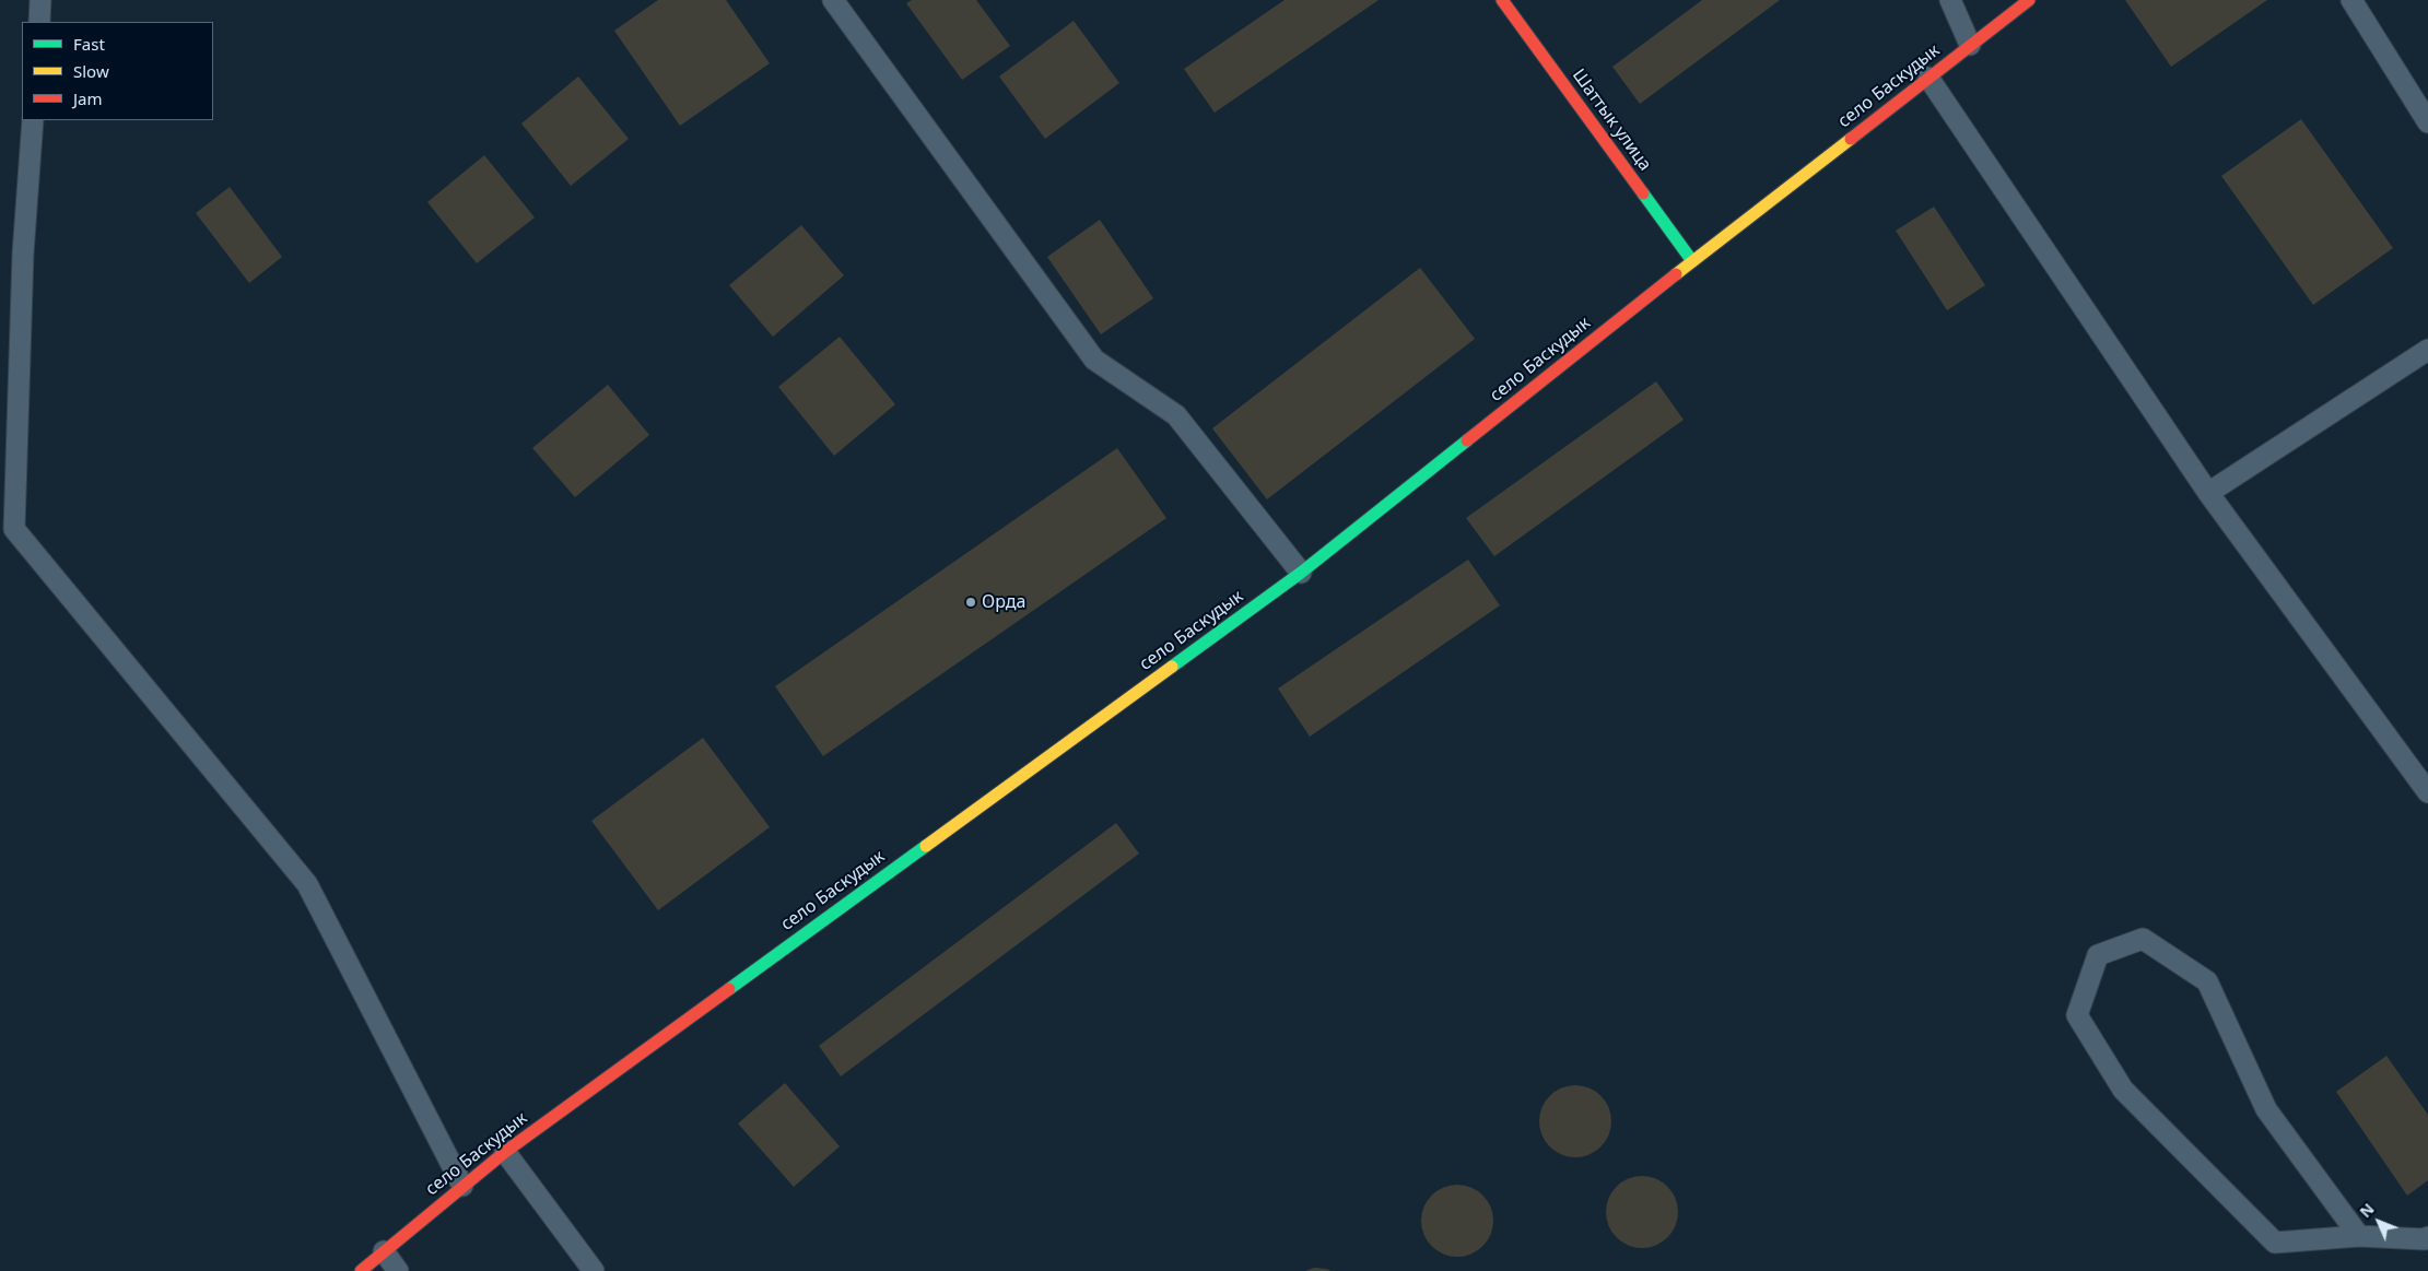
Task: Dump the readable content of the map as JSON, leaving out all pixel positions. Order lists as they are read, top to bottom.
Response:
{
  "streets": {
    "street": ["село Баскудык", "Шаттык улица"]
  },
  "crossings": [
    ["село Баскудык", "Шаттык улица"]
  ],
  "places": ["Орда"],
  "legend": ["Fast", "Slow", "Jam"],
  "north": "top left"
}
